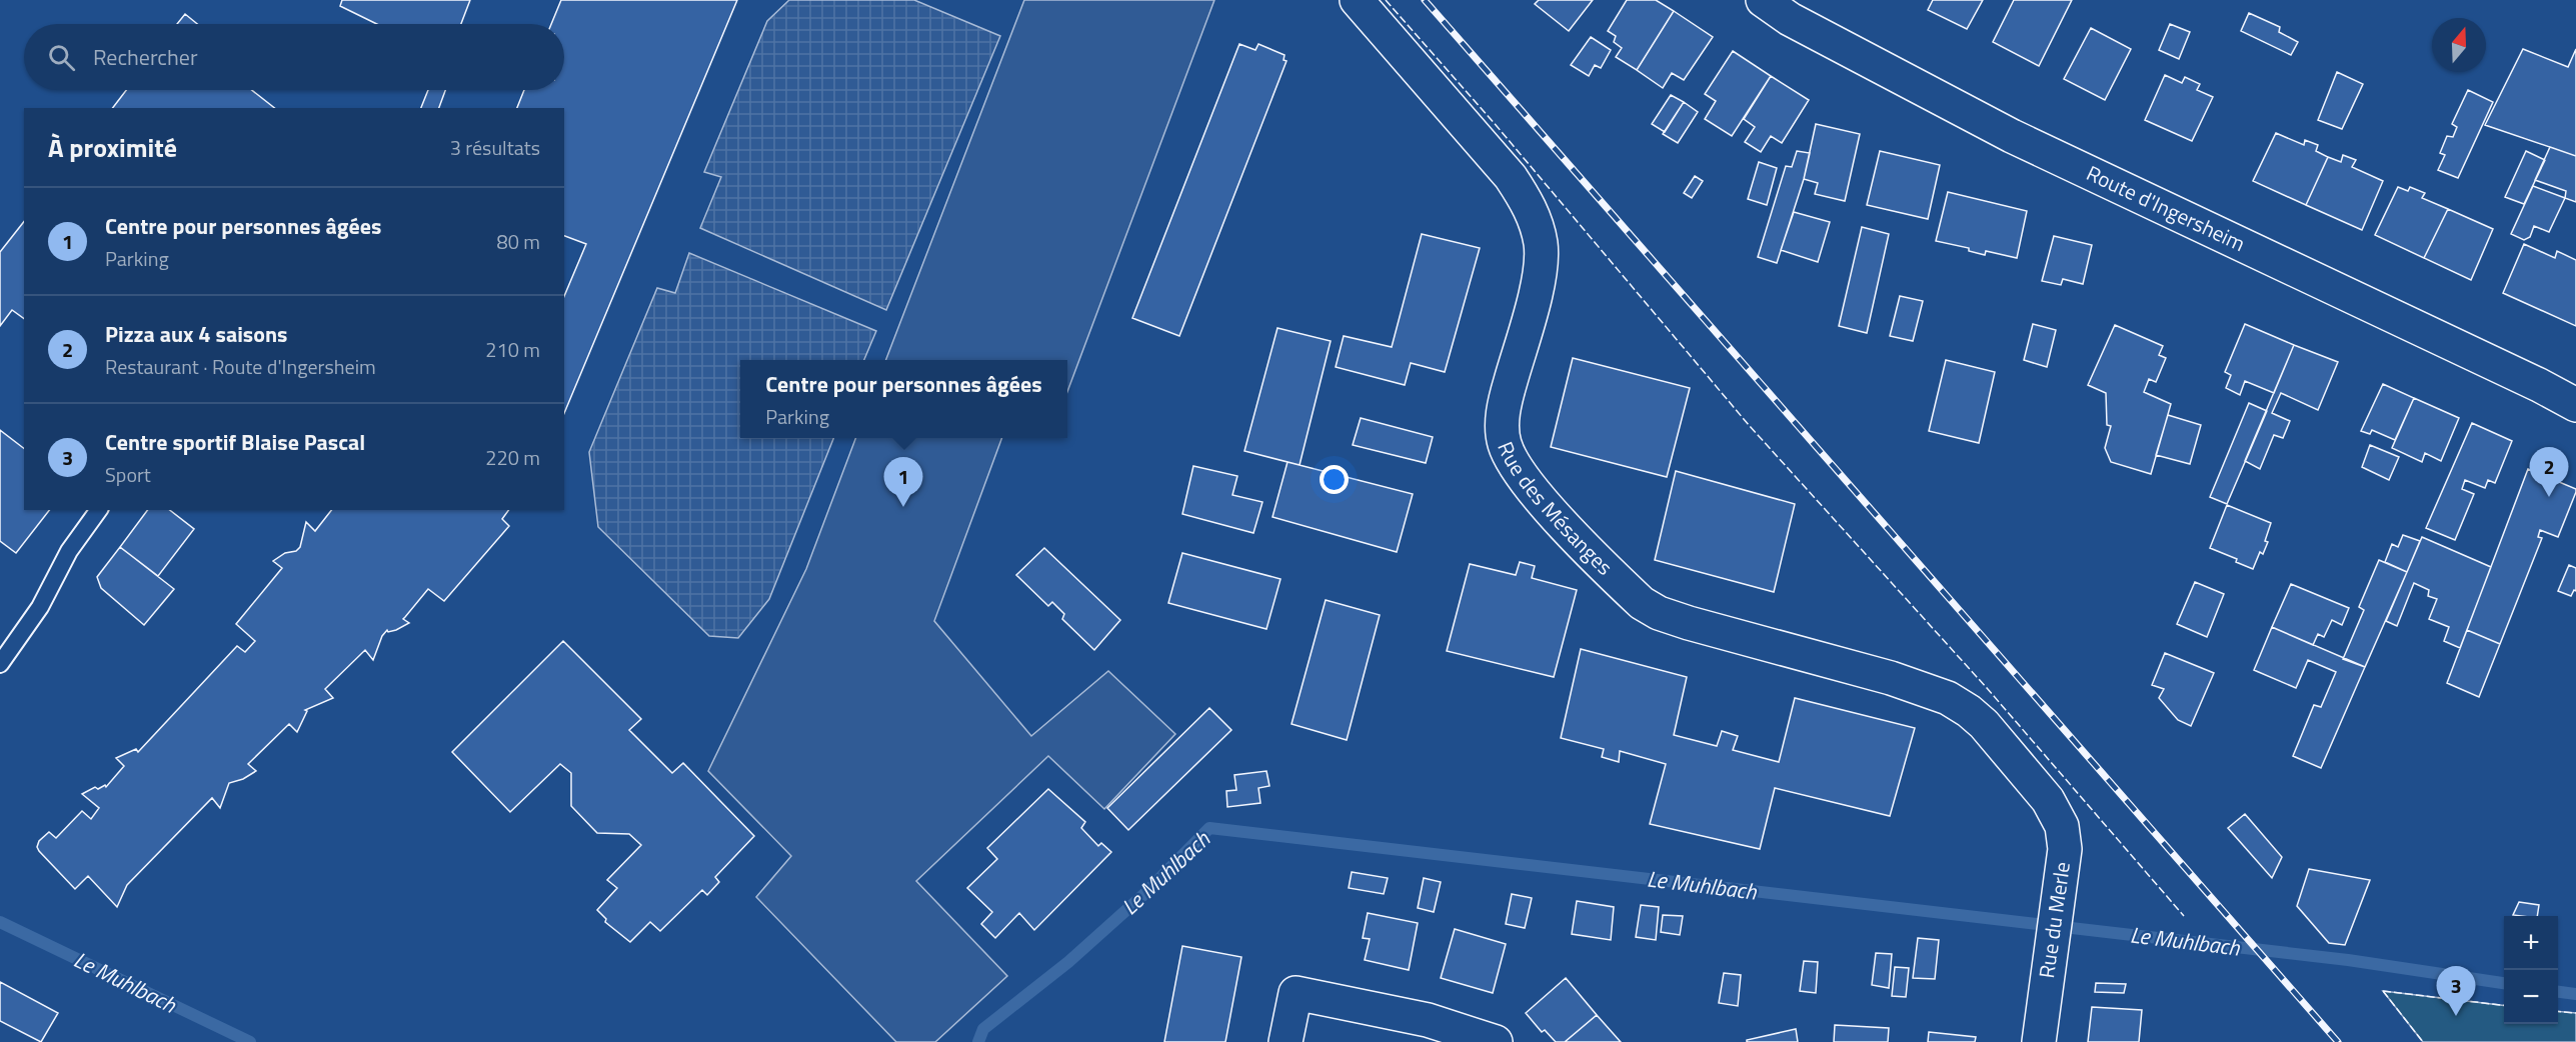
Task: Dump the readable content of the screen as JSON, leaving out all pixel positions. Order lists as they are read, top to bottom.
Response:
{
  "streets": {
    "street": ["Route d'Ingersheim", "Rue des Mésanges", "Rue du Merle"]
  },
  "crossings": [
    ["Rue des Mésanges", "Rue du Merle"]
  ],
  "water": ["Le Muhlbach"],
  "north": "top",
  "page": {
    "search": "Rechercher",
    "heading": ["À proximité", "3 résultats"],
    "list": [
      {
        "mark": "1",
        "name": "Centre pour personnes âgées",
        "note": "Parking",
        "value": "80 m"
      },
      {
        "mark": "2",
        "name": "Pizza aux 4 saisons",
        "note": "Restaurant · Route d'Ingersheim",
        "value": "210 m"
      },
      {
        "mark": "3",
        "name": "Centre sportif Blaise Pascal",
        "note": "Sport",
        "value": "220 m"
      }
    ],
    "popup": ["Centre pour personnes âgées", "Parking"],
    "pins": ["2", "1", "3"],
    "map_buttons": ["+", "−"]
  }
}
